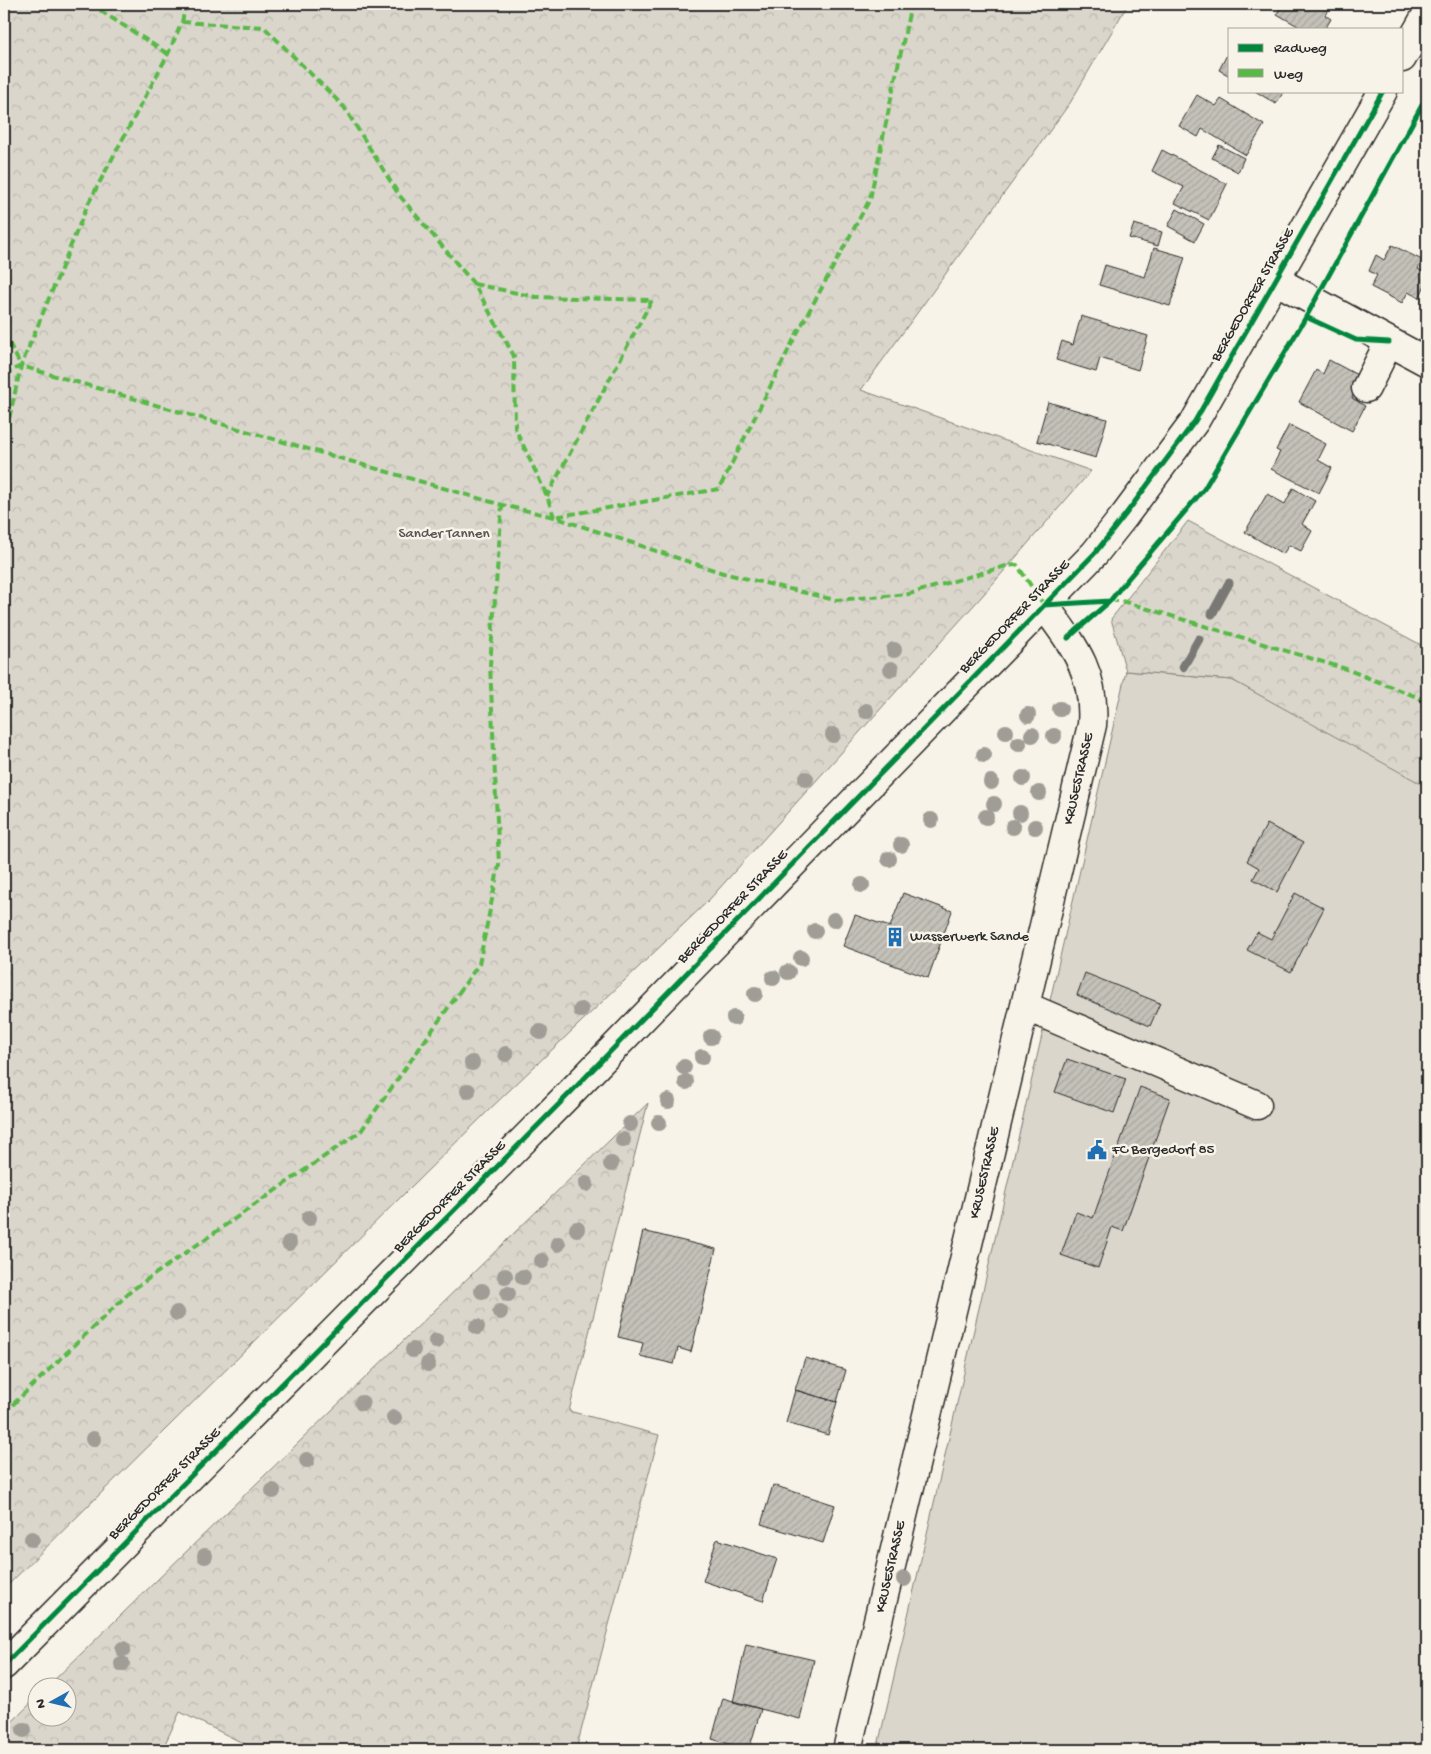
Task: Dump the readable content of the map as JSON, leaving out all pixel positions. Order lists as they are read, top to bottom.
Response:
{
  "streets": {
    "main road": ["BERGEDORFER STRASSE", "KRUSESTRASSE"]
  },
  "crossings": [
    ["BERGEDORFER STRASSE", "KRUSESTRASSE"]
  ],
  "parks": ["Sander Tannen"],
  "places": {
    "building": ["Wasserwerk Sande"],
    "public building": ["FC Bergedorf 85"]
  },
  "legend": ["Radweg", "Weg"],
  "north": "left"
}
